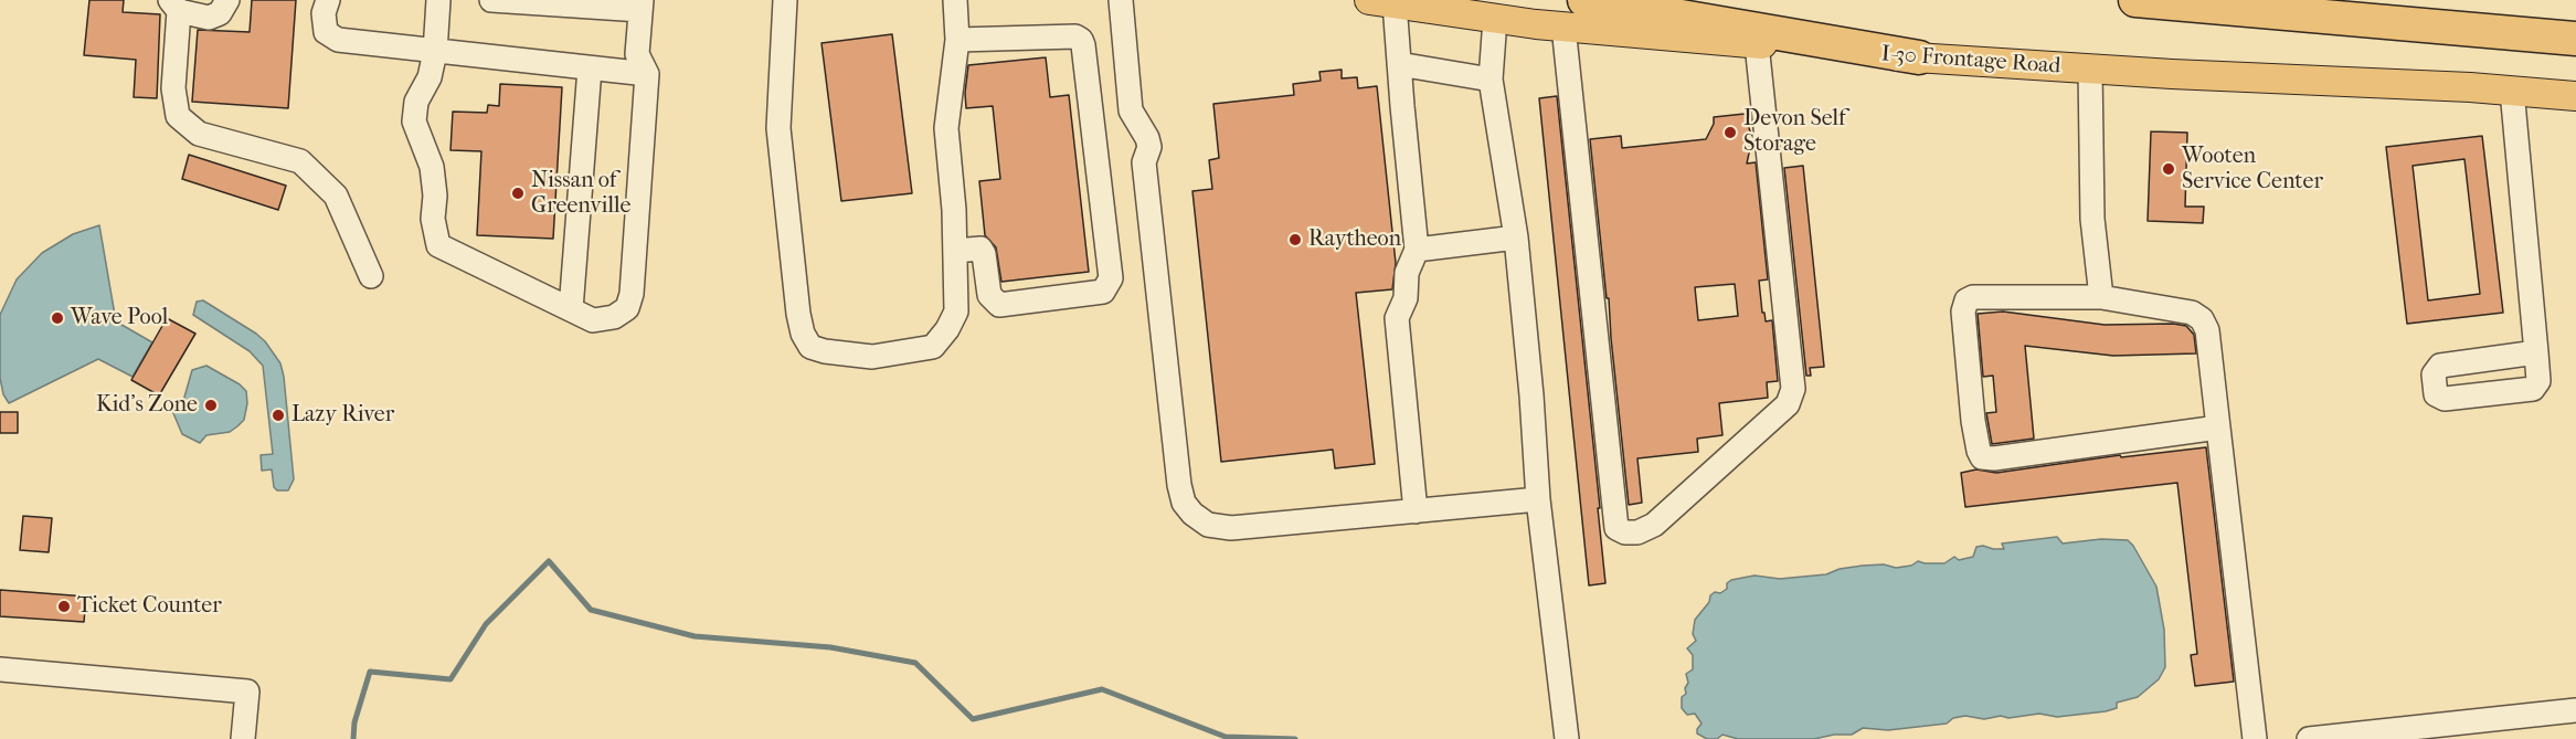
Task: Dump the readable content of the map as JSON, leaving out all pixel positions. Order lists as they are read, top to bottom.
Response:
{
  "streets": {
    "main road": ["I-30 Frontage Road"]
  },
  "places": [
    "Devon Self Storage",
    "Wooten Service Center",
    "Nissan of Greenville",
    "Raytheon",
    "Wave Pool",
    "Kid's Zone",
    "Lazy River",
    "Ticket Counter"
  ]
}
